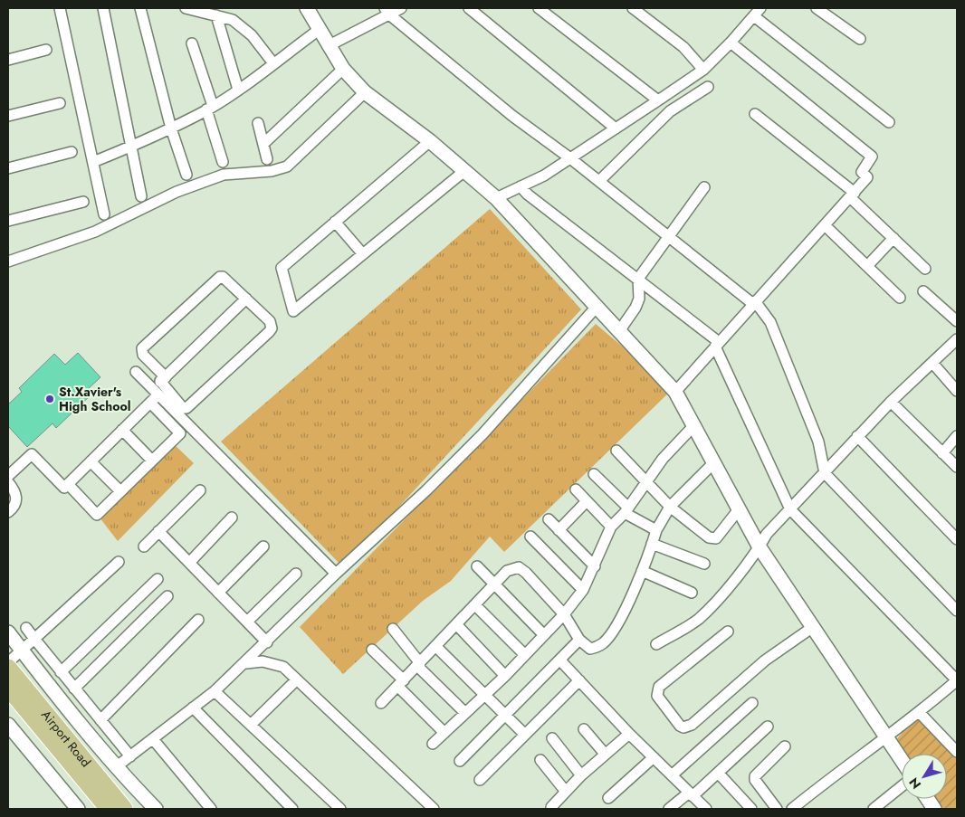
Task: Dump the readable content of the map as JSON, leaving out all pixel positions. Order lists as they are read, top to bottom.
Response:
{
  "streets": {
    "main road": ["Airport Road"]
  },
  "places": ["St.Xavier's High School"],
  "north": "bottom left"
}
